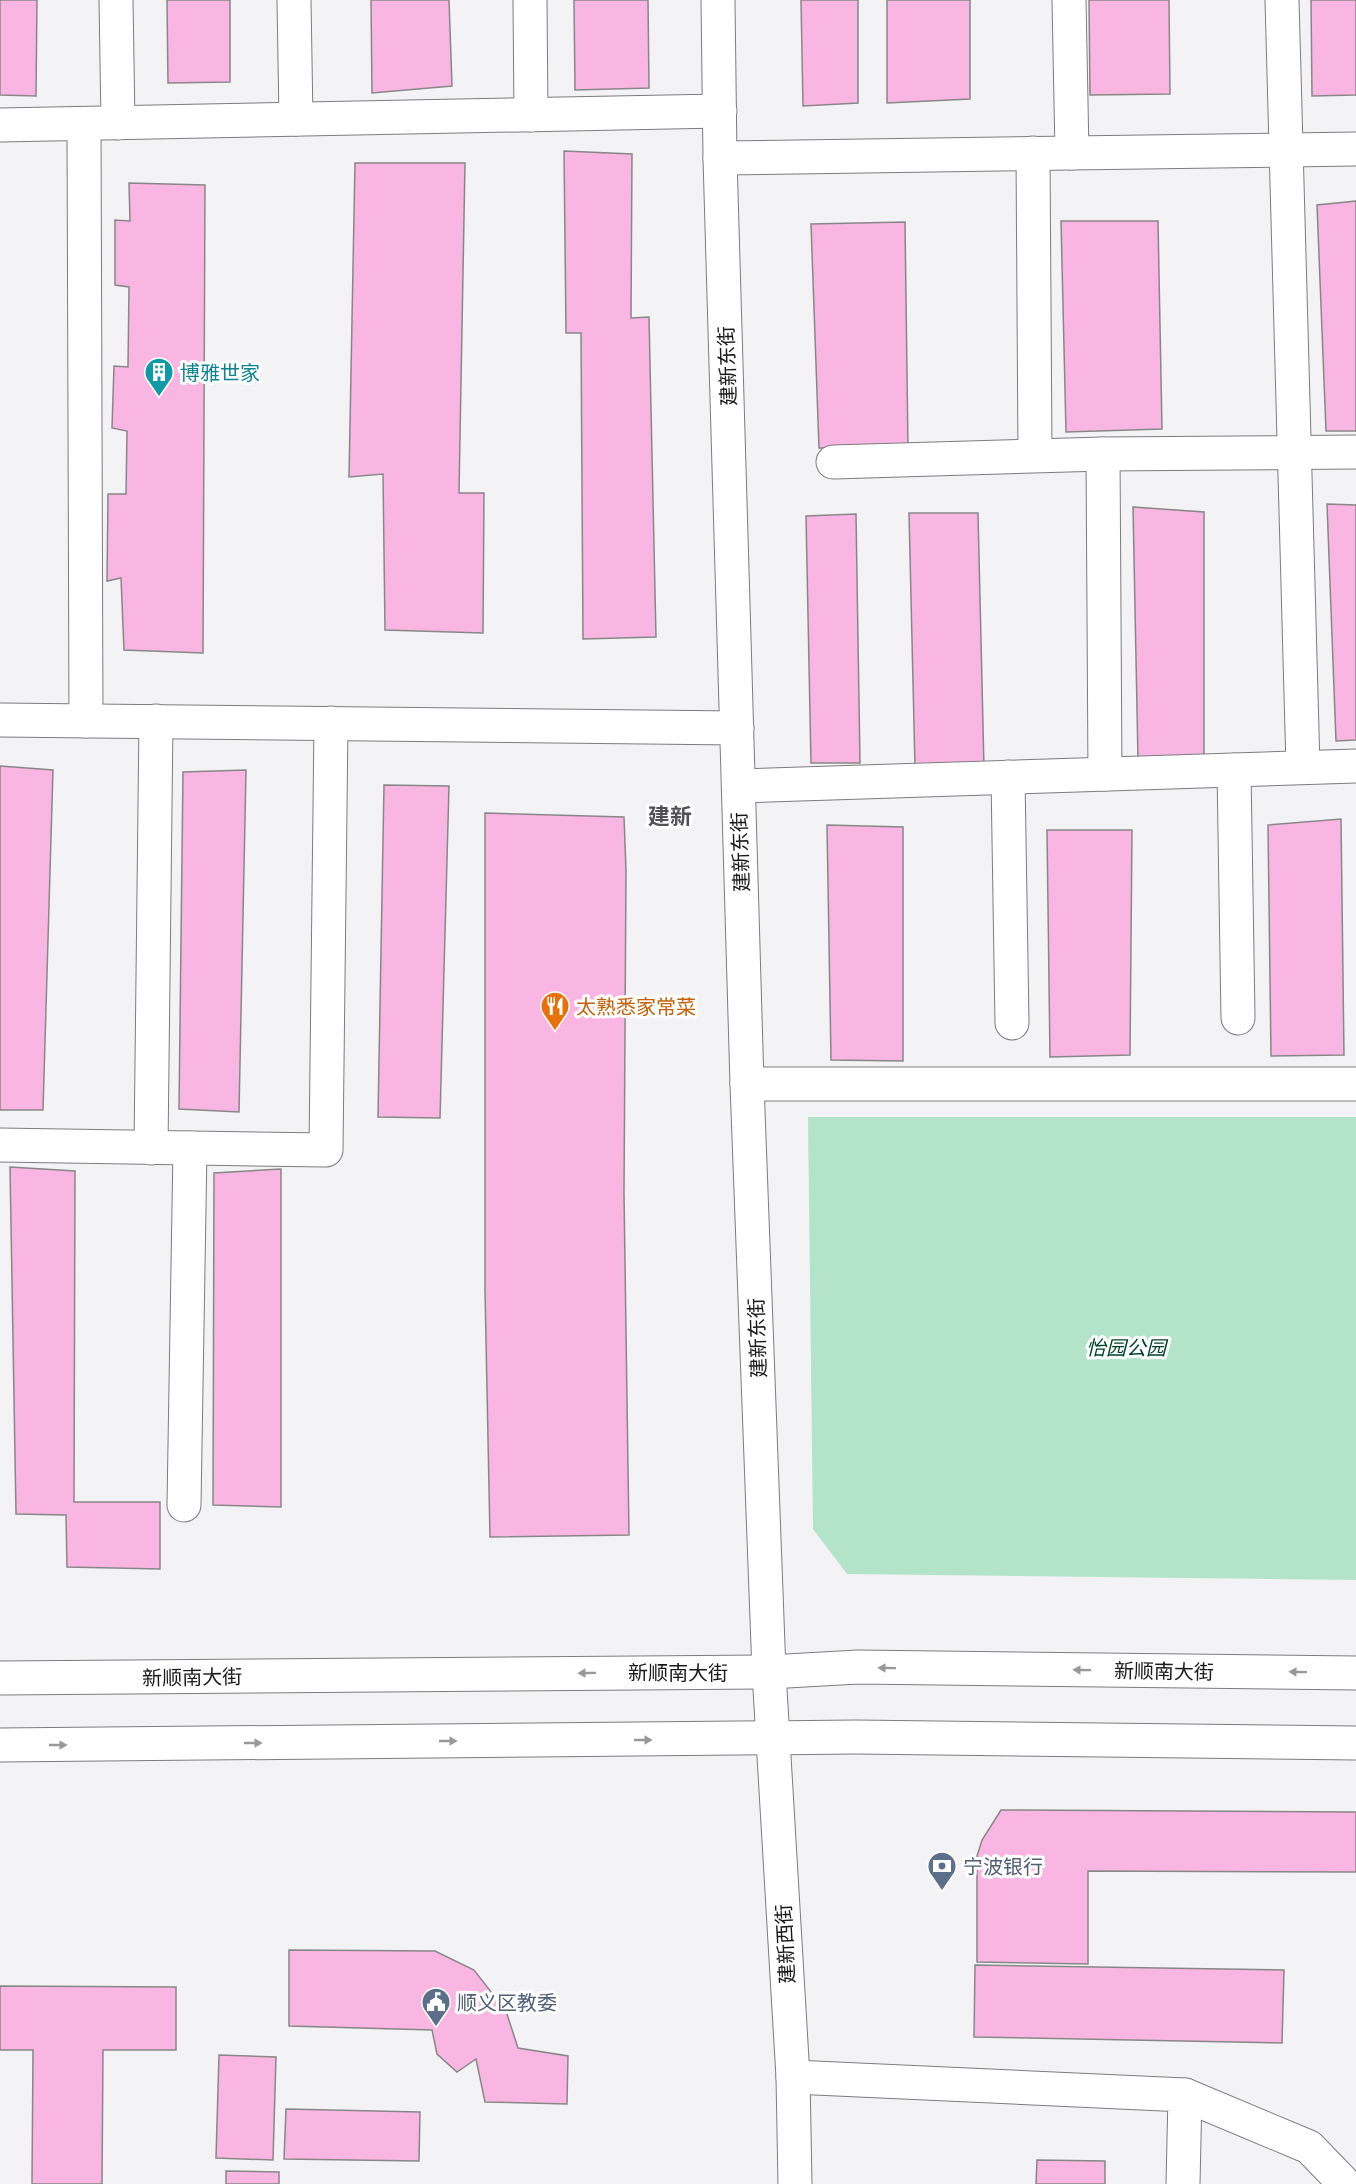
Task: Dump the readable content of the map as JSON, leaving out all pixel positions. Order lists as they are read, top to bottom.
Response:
{
  "streets": {
    "street": ["建新东街", "新顺南大街", "建新西街"]
  },
  "crossings": [
    ["建新东街", "新顺南大街"],
    ["建新东街", "建新西街"]
  ],
  "districts": ["建新"],
  "parks": ["怡园公园"],
  "places": {
    "building": ["博雅世家"],
    "restaurant": ["太熟悉家常菜"],
    "bank": ["宁波银行"],
    "public building": ["顺义区教委"]
  }
}
